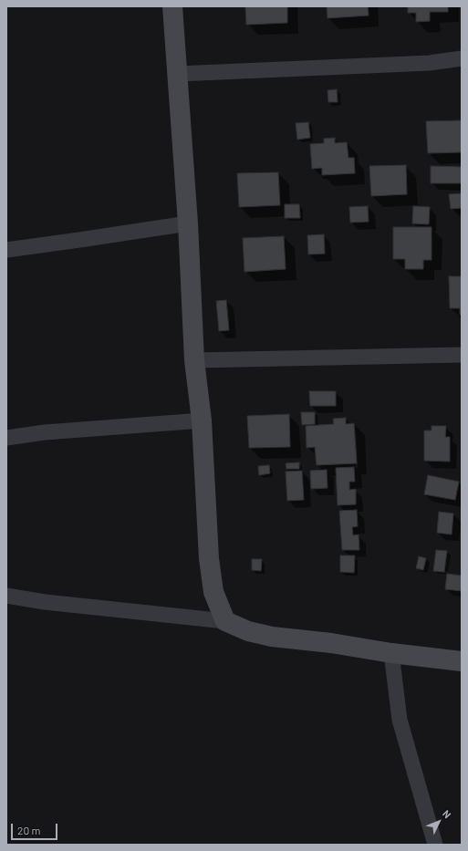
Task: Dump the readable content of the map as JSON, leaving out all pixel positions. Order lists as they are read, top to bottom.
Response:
{
  "scale_bar": "20 m",
  "north": "top right"
}
